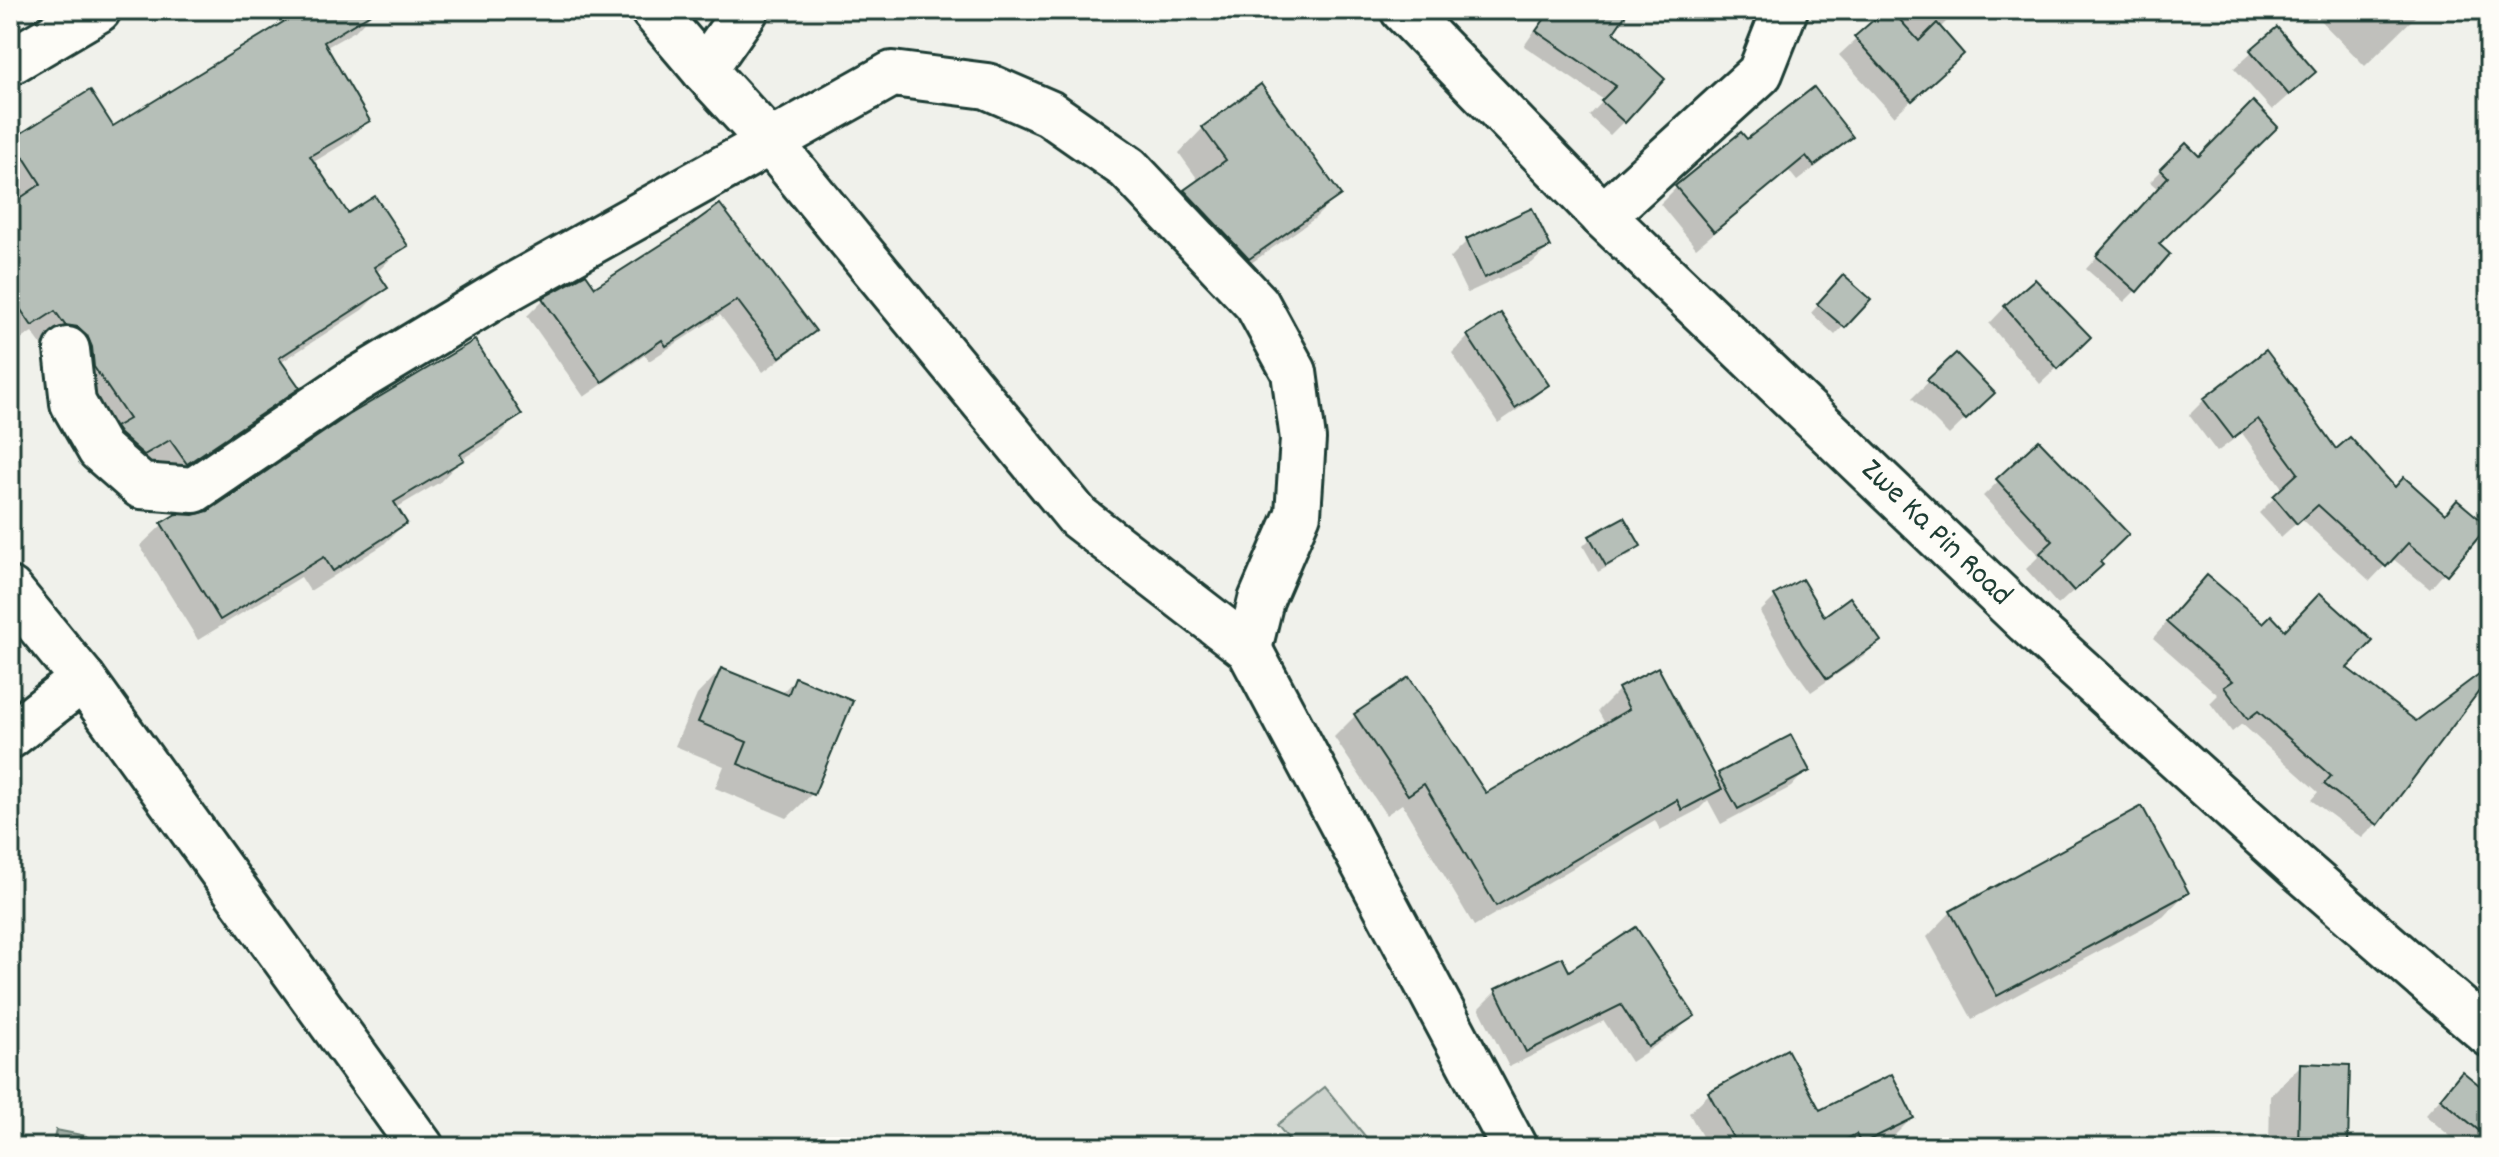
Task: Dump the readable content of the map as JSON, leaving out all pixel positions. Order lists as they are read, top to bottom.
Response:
{
  "streets": {
    "street": ["Zwe Ka Pin Road"]
  }
}
